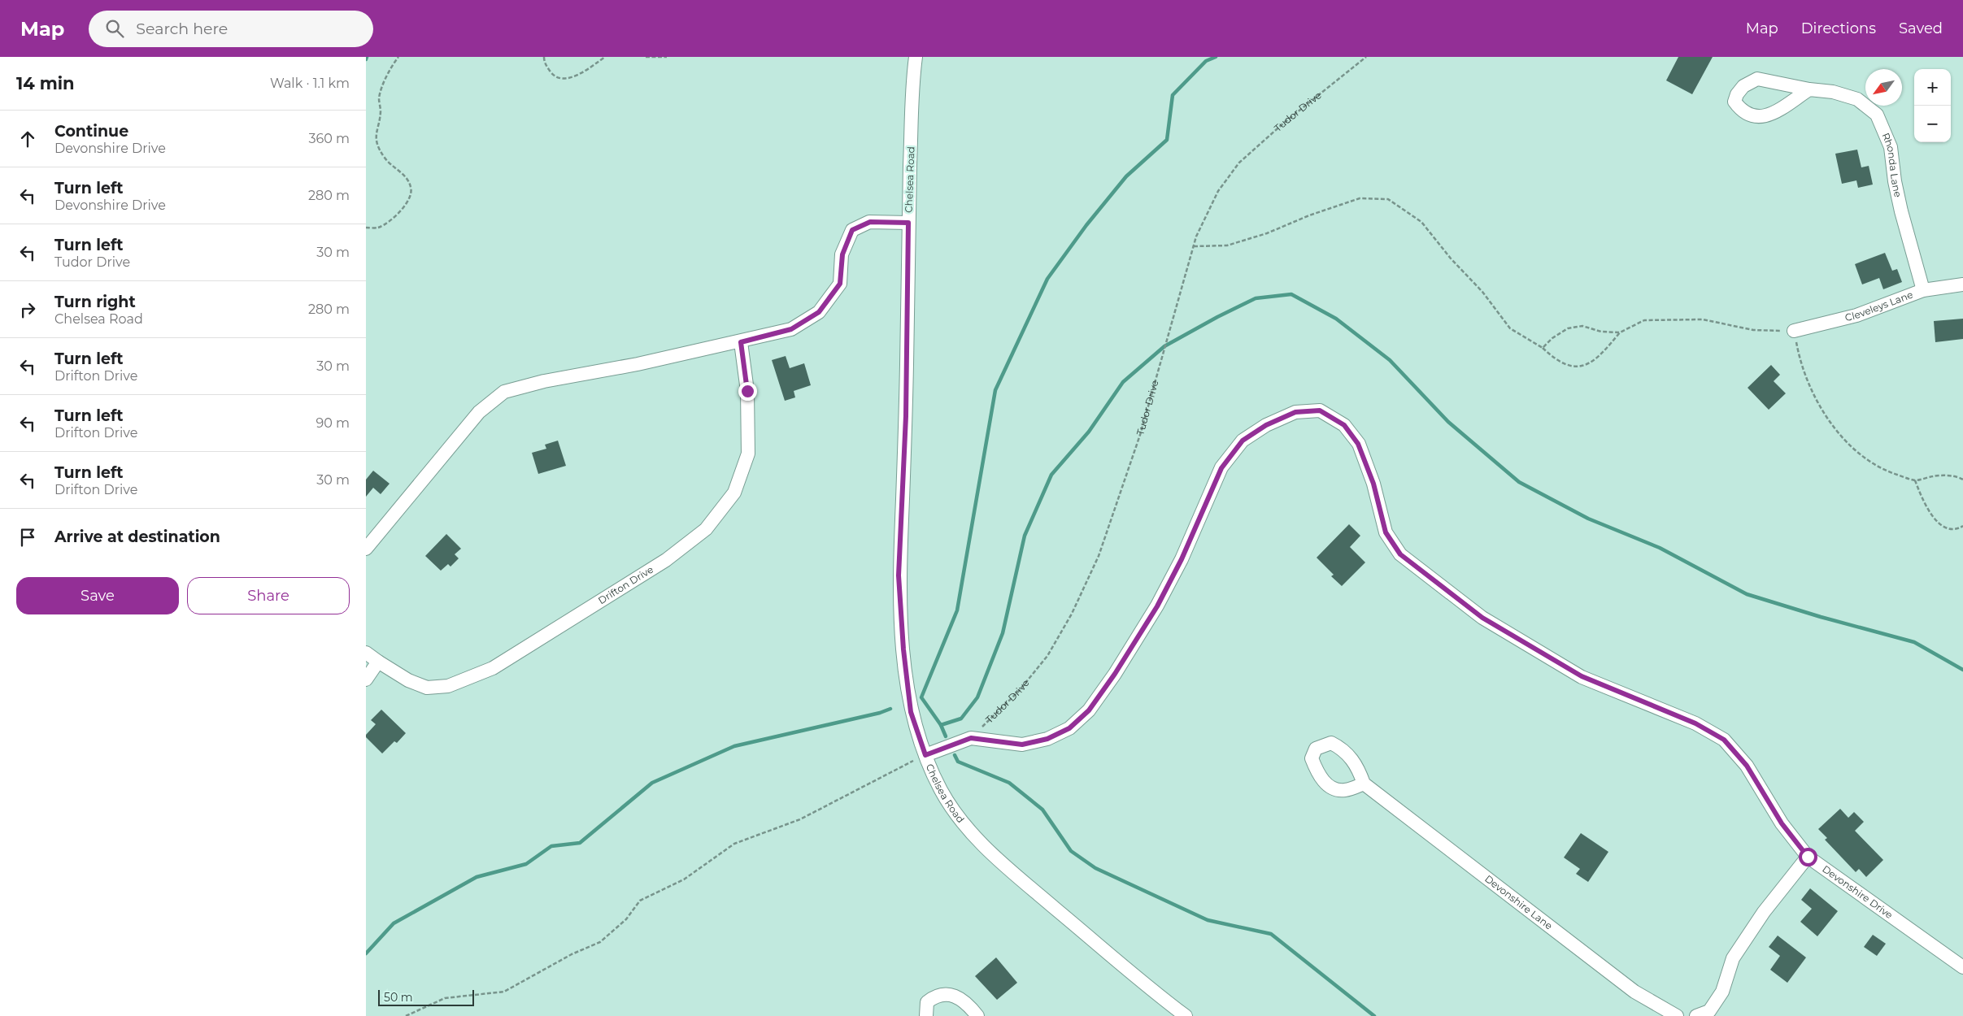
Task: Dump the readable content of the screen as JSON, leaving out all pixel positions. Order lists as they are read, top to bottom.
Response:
{
  "streets": {
    "street": [
      "Rhonda Lane",
      "Chelsea Road",
      "Cleveleys Lane",
      "Drifton Drive",
      "Devonshire Drive",
      "Devonshire Lane"
    ],
    "path": ["Tudor Drive"]
  },
  "crossings": [
    ["Tudor Drive", "Devonshire Drive"],
    ["Rhonda Lane", "Cleveleys Lane"]
  ],
  "scale_bar": "50 m",
  "north": "bottom left",
  "page": {
    "header": "Map",
    "search": "Search here",
    "nav": ["Map", "Directions", "Saved"],
    "heading": ["14 min", "Walk · 1.1 km"],
    "map_buttons": ["+", "−"],
    "list": [
      ["Continue", "Devonshire Drive", "360 m"],
      ["Turn left", "Devonshire Drive", "280 m"],
      ["Turn left", "Tudor Drive", "30 m"],
      ["Turn right", "Chelsea Road", "280 m"],
      ["Turn left", "Drifton Drive", "30 m"],
      ["Turn left", "Drifton Drive", "90 m"],
      ["Turn left", "Drifton Drive", "30 m"],
      "Arrive at destination"
    ],
    "buttons": ["Save", "Share"],
    "scale": "50 m"
  }
}
